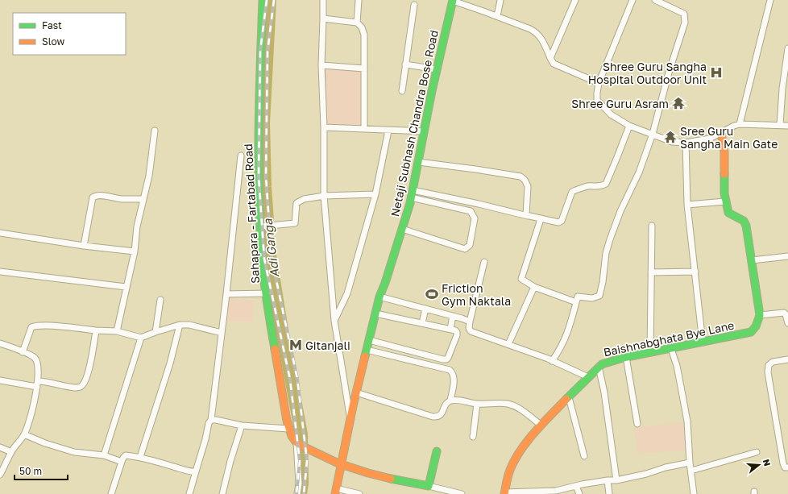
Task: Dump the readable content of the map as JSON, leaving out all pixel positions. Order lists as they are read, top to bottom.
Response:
{
  "streets": {
    "street": ["Netaji Subhash Chandra Bose Road", "Sahapara - Fartabad Road", "Baishnabghata Bye Lane"]
  },
  "water": ["Adi Ganga"],
  "places": {
    "hospital": ["Shree Guru Sangha Hospital Outdoor Unit"],
    "temple": ["Shree Guru Asram", "Sree Guru Sangha Main Gate"],
    "sports": ["Friction Gym Naktala"],
    "metro station": ["Gitanjali"]
  },
  "legend": ["Fast", "Slow"],
  "scale_bar": "50 m",
  "north": "right"
}
